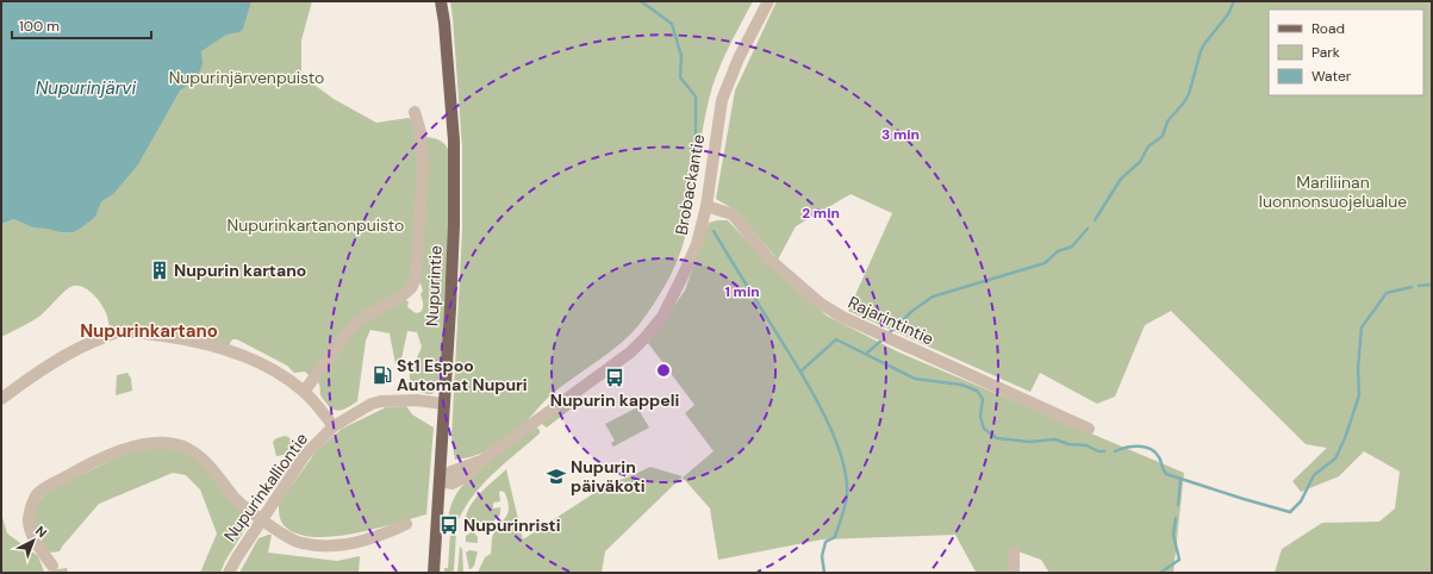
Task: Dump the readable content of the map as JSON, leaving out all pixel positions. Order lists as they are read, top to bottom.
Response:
{
  "streets": {
    "main road": ["Nupurintie"],
    "street": ["Brobackantie", "Rajarintintie", "Nupurinkalliontie"]
  },
  "crossings": [
    ["Brobackantie", "Nupurintie"],
    ["Brobackantie", "Rajarintintie"],
    ["Nupurintie", "Nupurinkalliontie"]
  ],
  "districts": ["Nupurinkartano"],
  "water": ["Nupurinjärvi"],
  "parks": ["Nupurinjärvenpuisto", "Mariliinan luonnonsuojelualue", "Nupurinkartanonpuisto"],
  "places": {
    "building": ["Nupurin kartano"],
    "fuel station": ["St1 Espoo Automat Nupuri"],
    "bus stop": ["Nupurin kappeli", "Nupurinristi"],
    "school or university": ["Nupurin päiväkoti"]
  },
  "legend": ["Road", "Park", "Water"],
  "scale_bar": "100 m",
  "north": "top right",
  "rings": ["3 min", "2 min", "1 min"]
}
